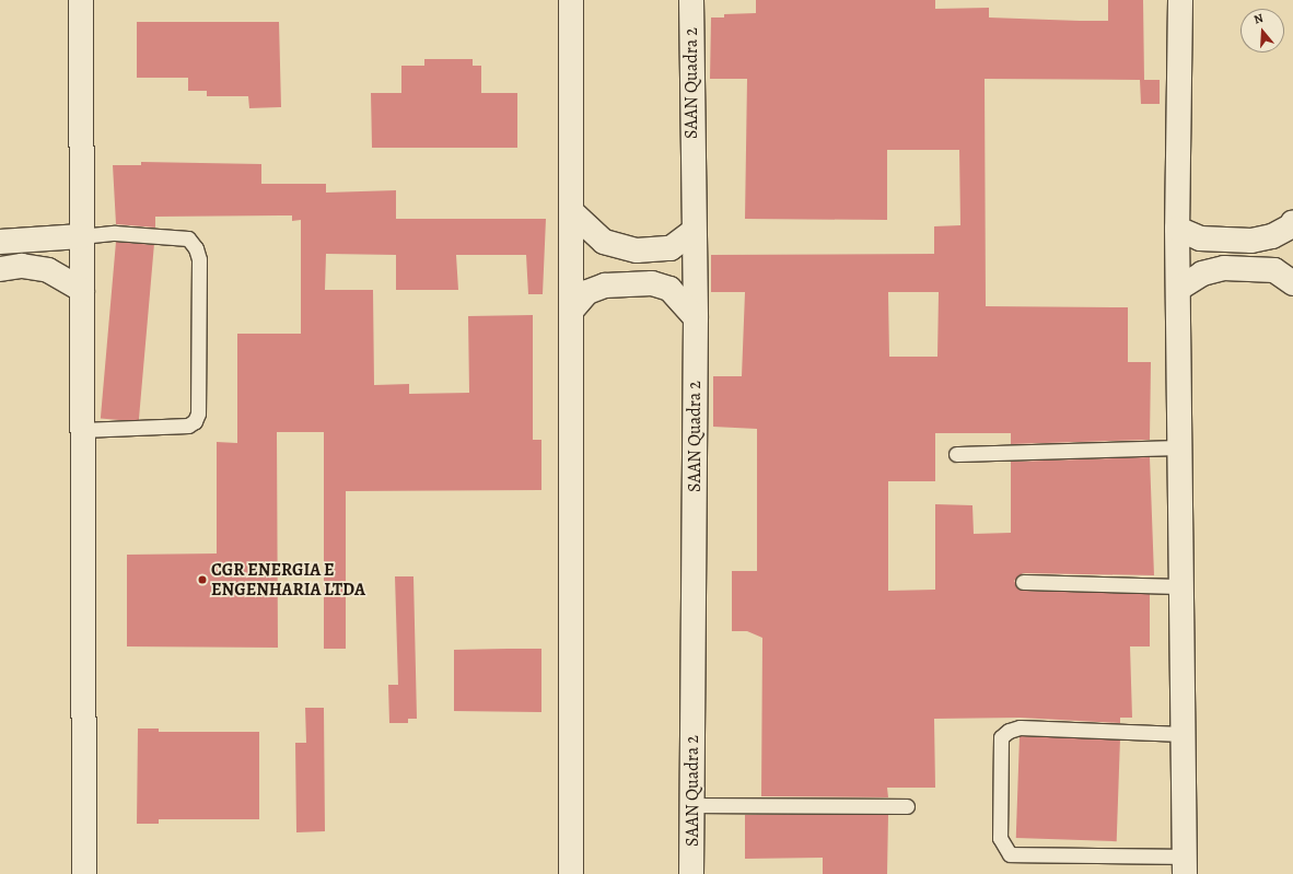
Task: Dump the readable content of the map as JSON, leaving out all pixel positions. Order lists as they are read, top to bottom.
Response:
{
  "streets": {
    "street": ["SAAN Quadra 2"]
  },
  "places": ["CGR ENERGIA E ENGENHARIA LTDA"],
  "north": "top"
}
